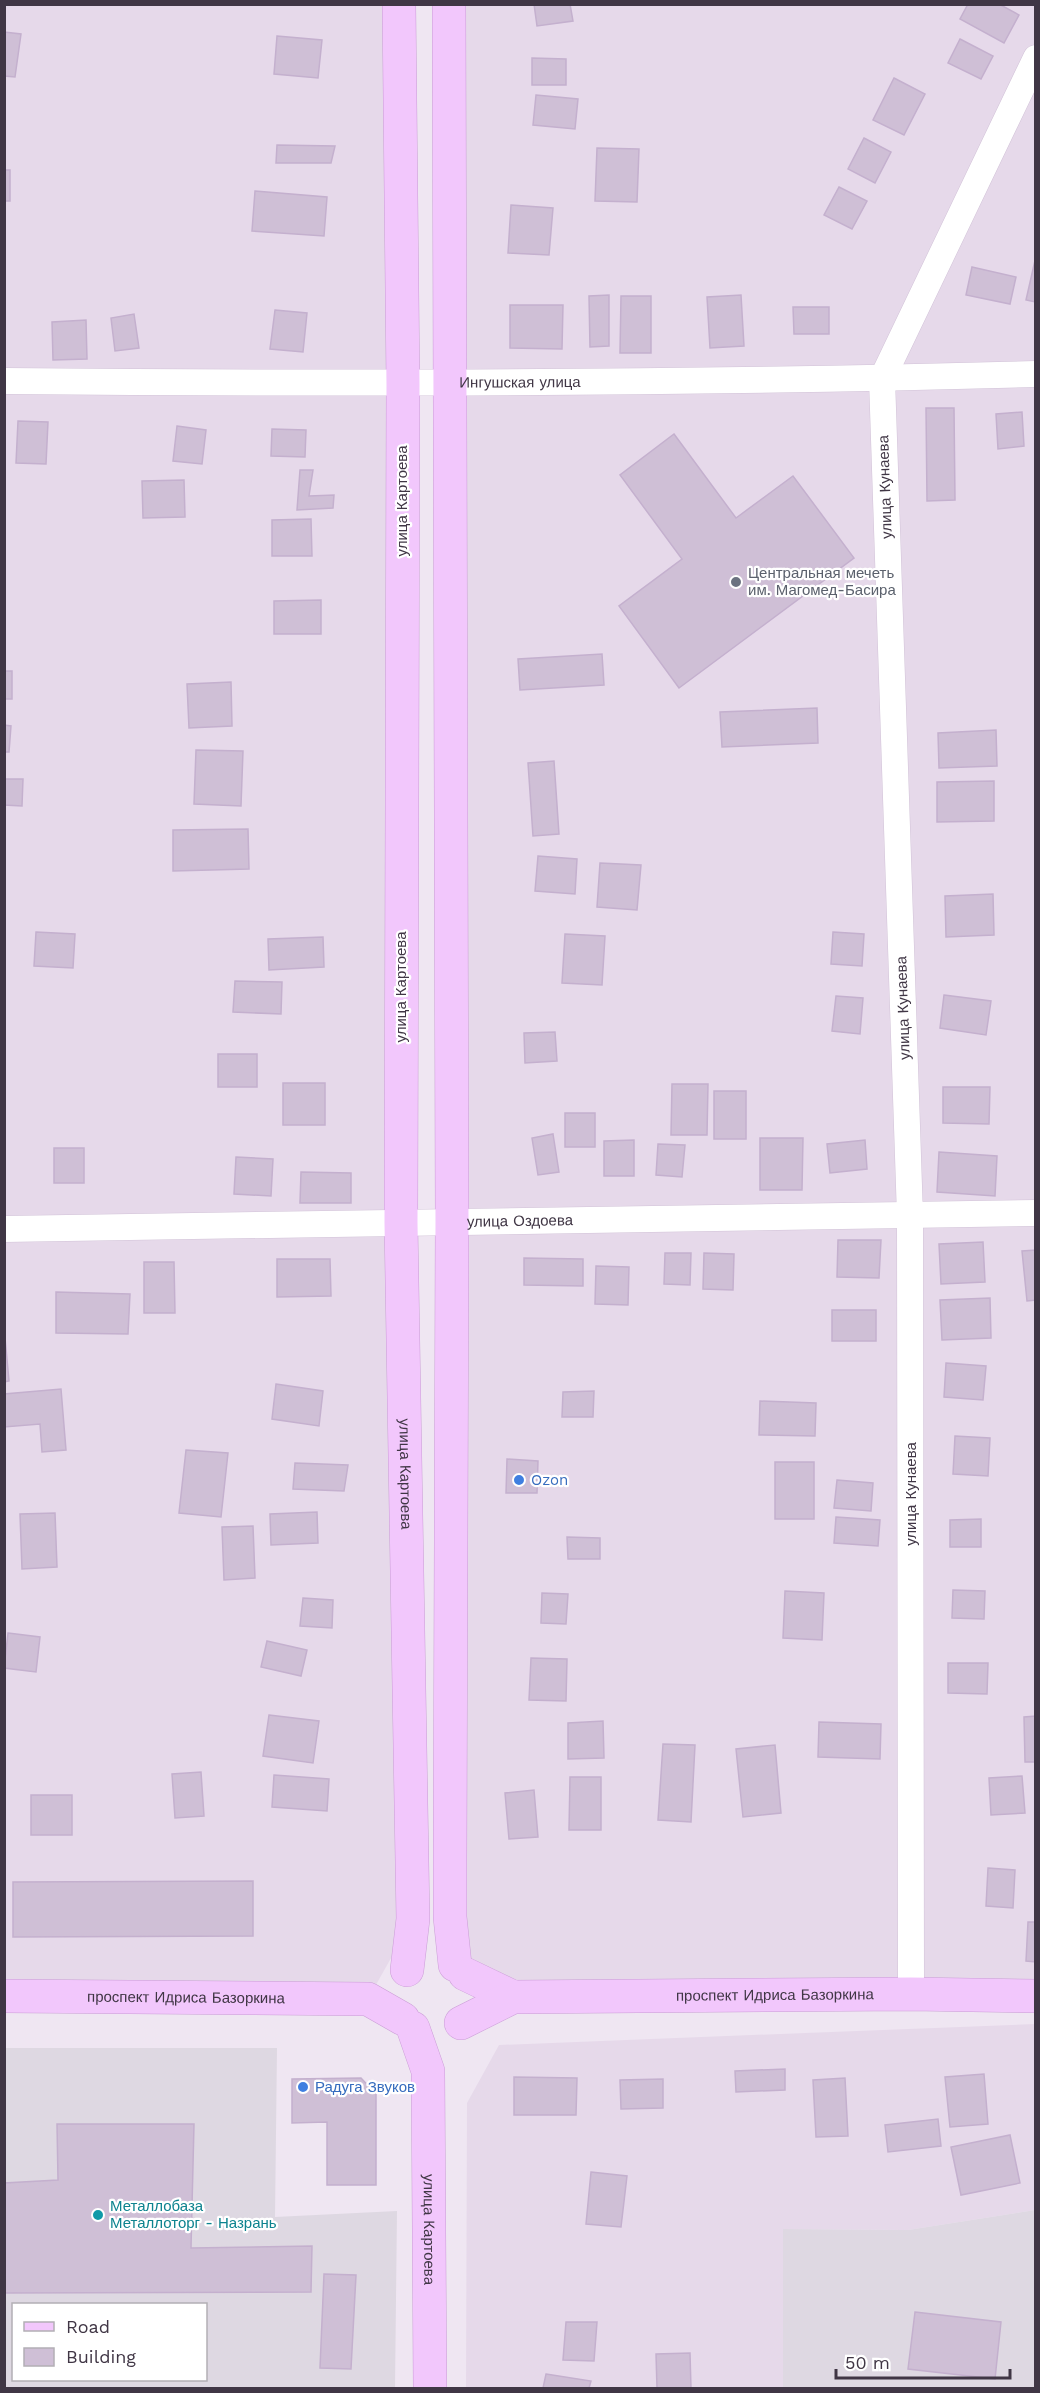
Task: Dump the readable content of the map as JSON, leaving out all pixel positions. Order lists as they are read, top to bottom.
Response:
{
  "streets": {
    "main road": ["улица Картоева", "проспект Идриса Базоркина"],
    "street": ["Ингушская улица", "улица Кунаева", "улица Оздоева"]
  },
  "crossings": [
    ["Ингушская улица", "улица Кунаева"],
    ["Ингушская улица", "улица Картоева"],
    ["улица Кунаева", "улица Оздоева"],
    ["улица Кунаева", "проспект Идриса Базоркина"],
    ["улица Картоева", "улица Оздоева"],
    ["улица Картоева", "проспект Идриса Базоркина"]
  ],
  "places": [
    "Центральная мечеть им. Магомед-Басира",
    "Ozon",
    "Радуга Звуков",
    "Металлобаза Металлоторг - Назрань"
  ],
  "legend": ["Road", "Building"],
  "scale_bar": "50 m"
}
